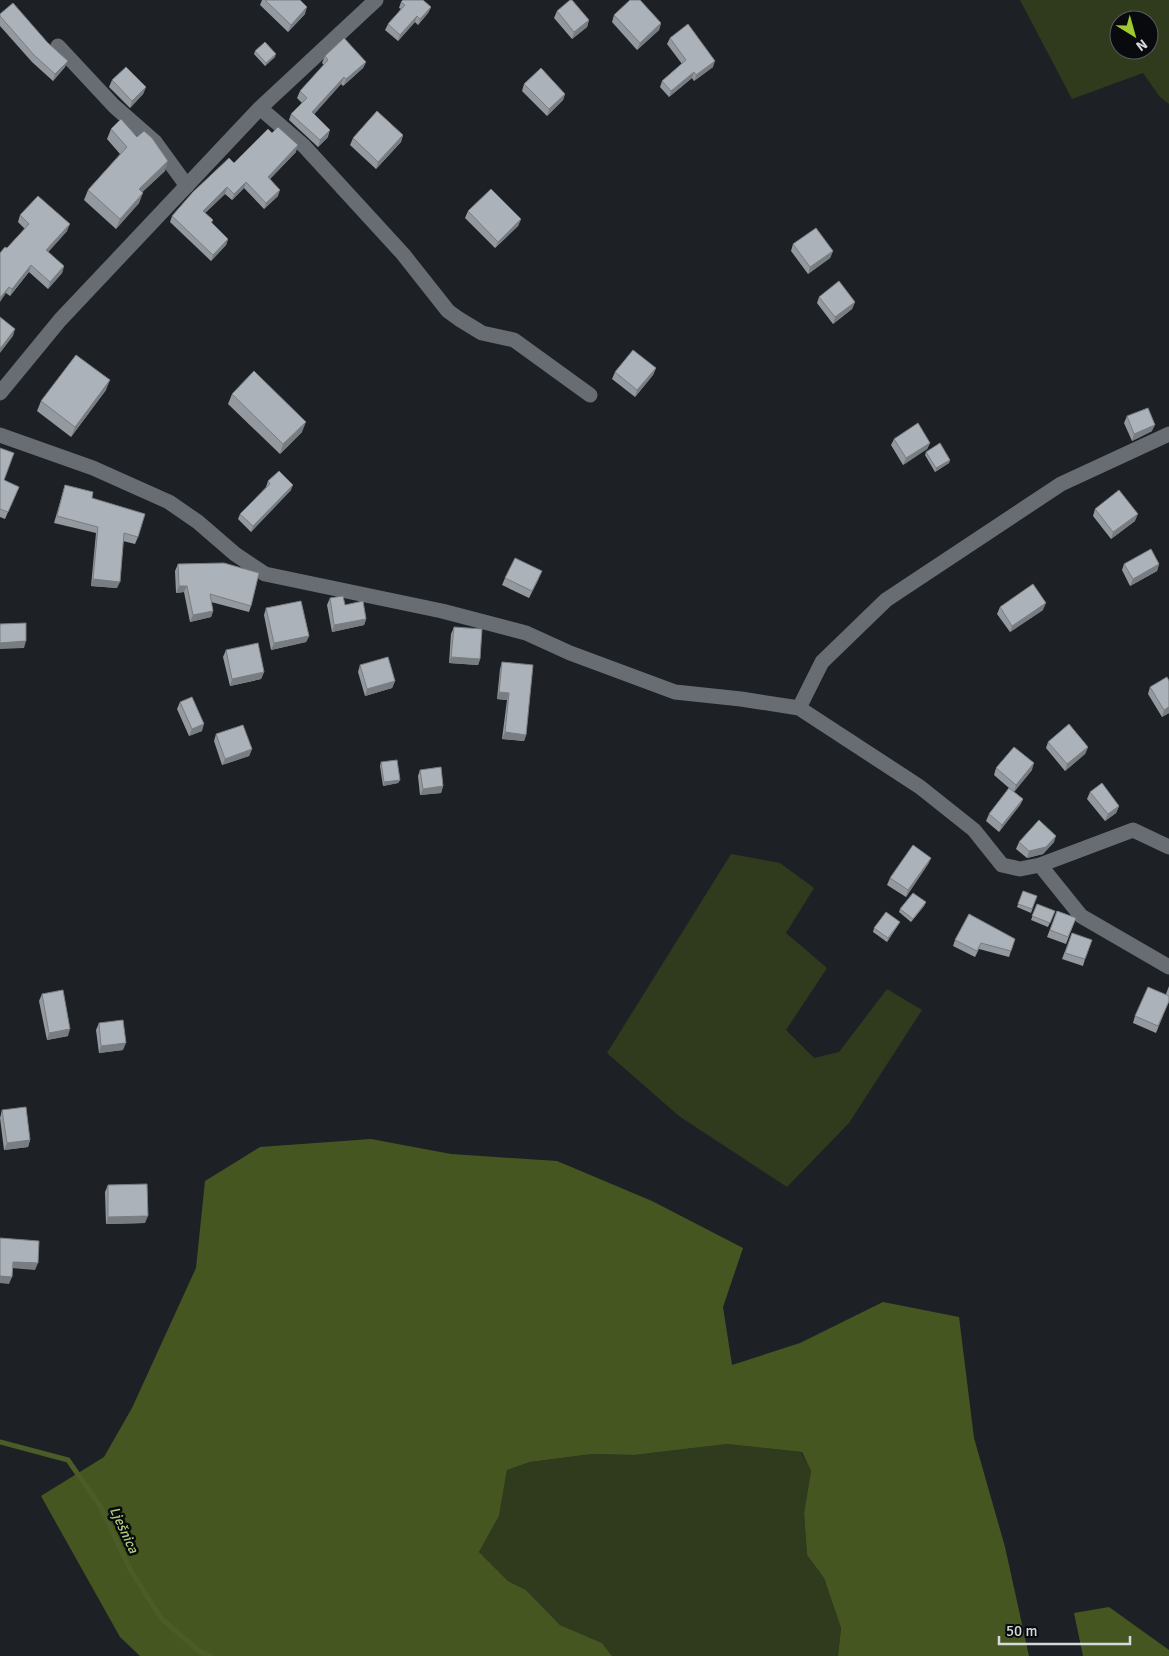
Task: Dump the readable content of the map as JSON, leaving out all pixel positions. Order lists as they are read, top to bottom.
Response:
{
  "water": ["Lješnica"],
  "scale_bar": "50 m",
  "north": "bottom right"
}
